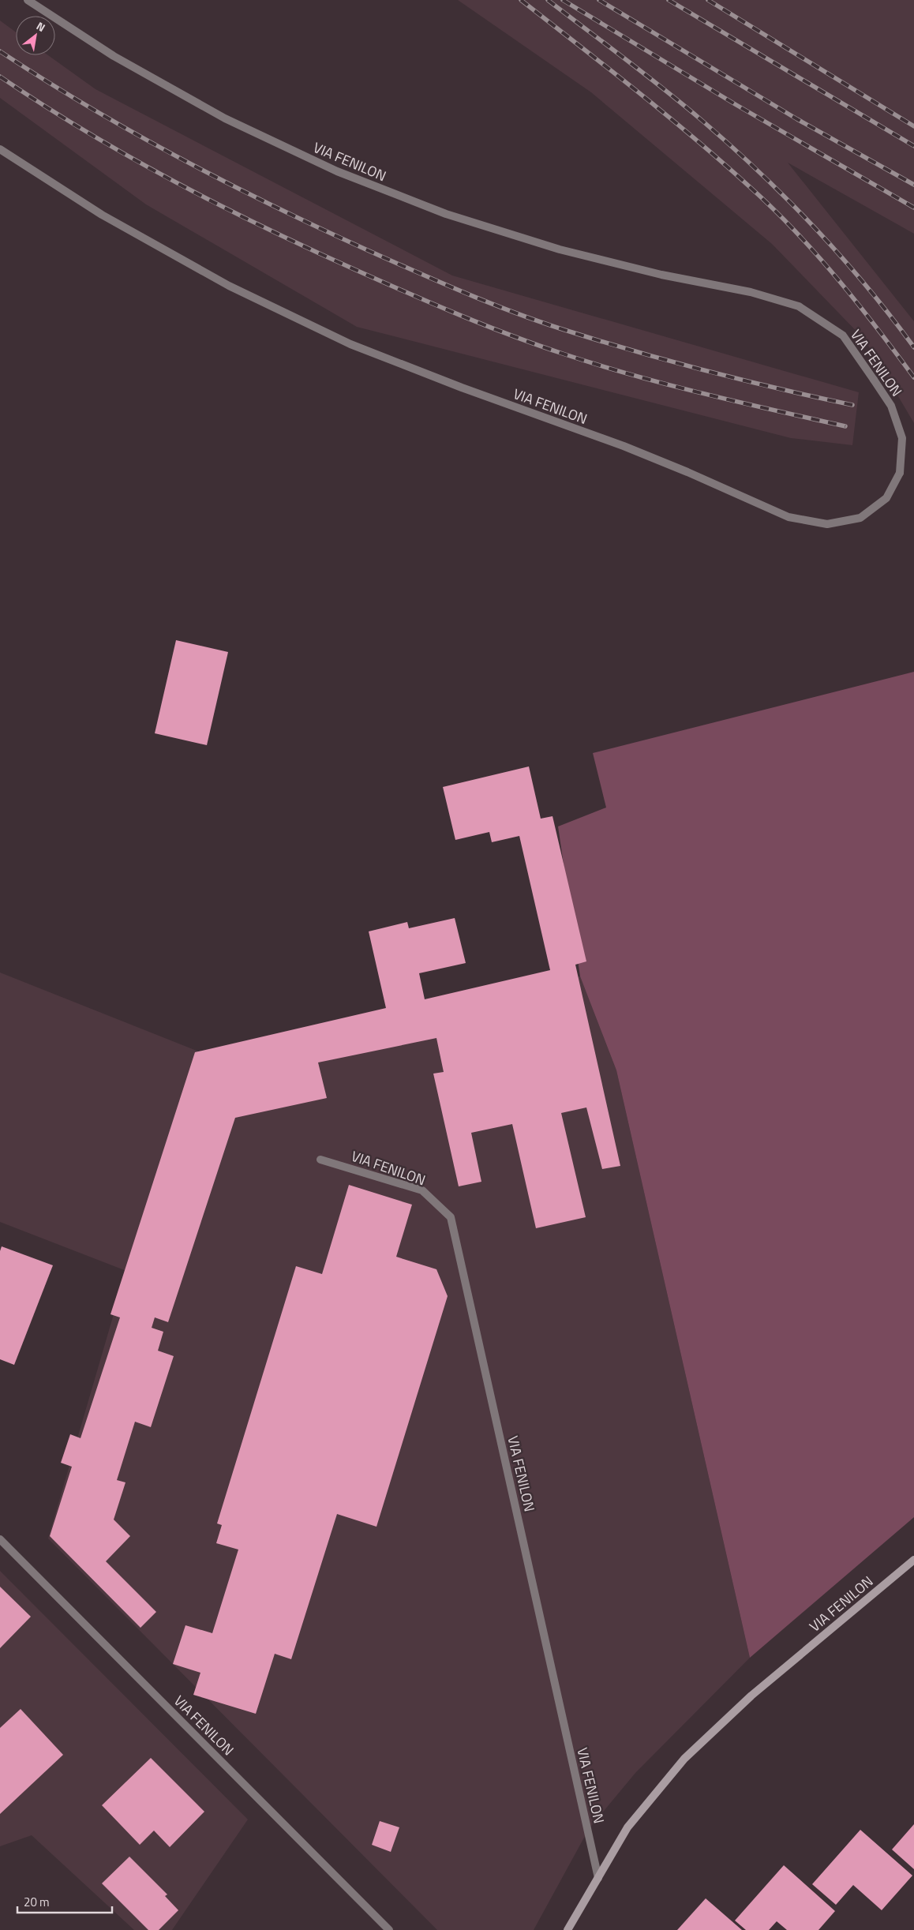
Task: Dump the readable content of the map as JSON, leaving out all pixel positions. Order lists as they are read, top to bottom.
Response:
{
  "streets": {
    "street": ["VIA FENILON"]
  },
  "scale_bar": "20 m",
  "north": "top right"
}
